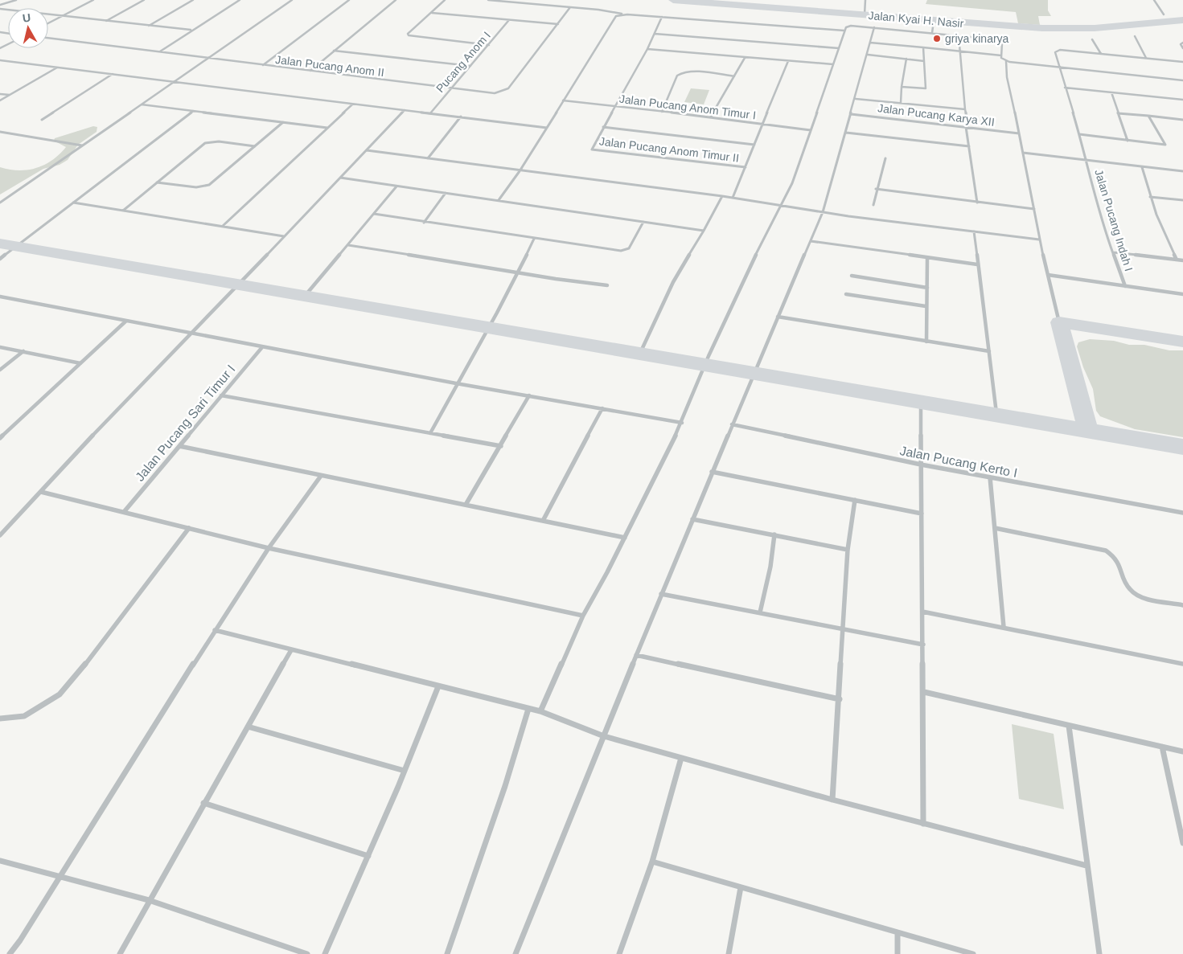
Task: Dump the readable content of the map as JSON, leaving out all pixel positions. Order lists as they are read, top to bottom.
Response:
{
  "streets": {
    "main road": ["Jalan Kyai H. Nasir"],
    "street": [
      "Pucang Anom I",
      "Jalan Pucang Anom II",
      "Jalan Pucang Anom Timur I",
      "Jalan Pucang Karya XII",
      "Jalan Pucang Anom Timur II",
      "Jalan Pucang Indah I",
      "Jalan Pucang Sari Timur I",
      "Jalan Pucang Kerto I"
    ]
  },
  "crossings": [
    ["Pucang Anom I", "Jalan Pucang Anom II"],
    ["Jalan Pucang Anom Timur I", "Jalan Pucang Anom Timur II"]
  ],
  "places": ["griya kinarya"],
  "north": "top"
}
